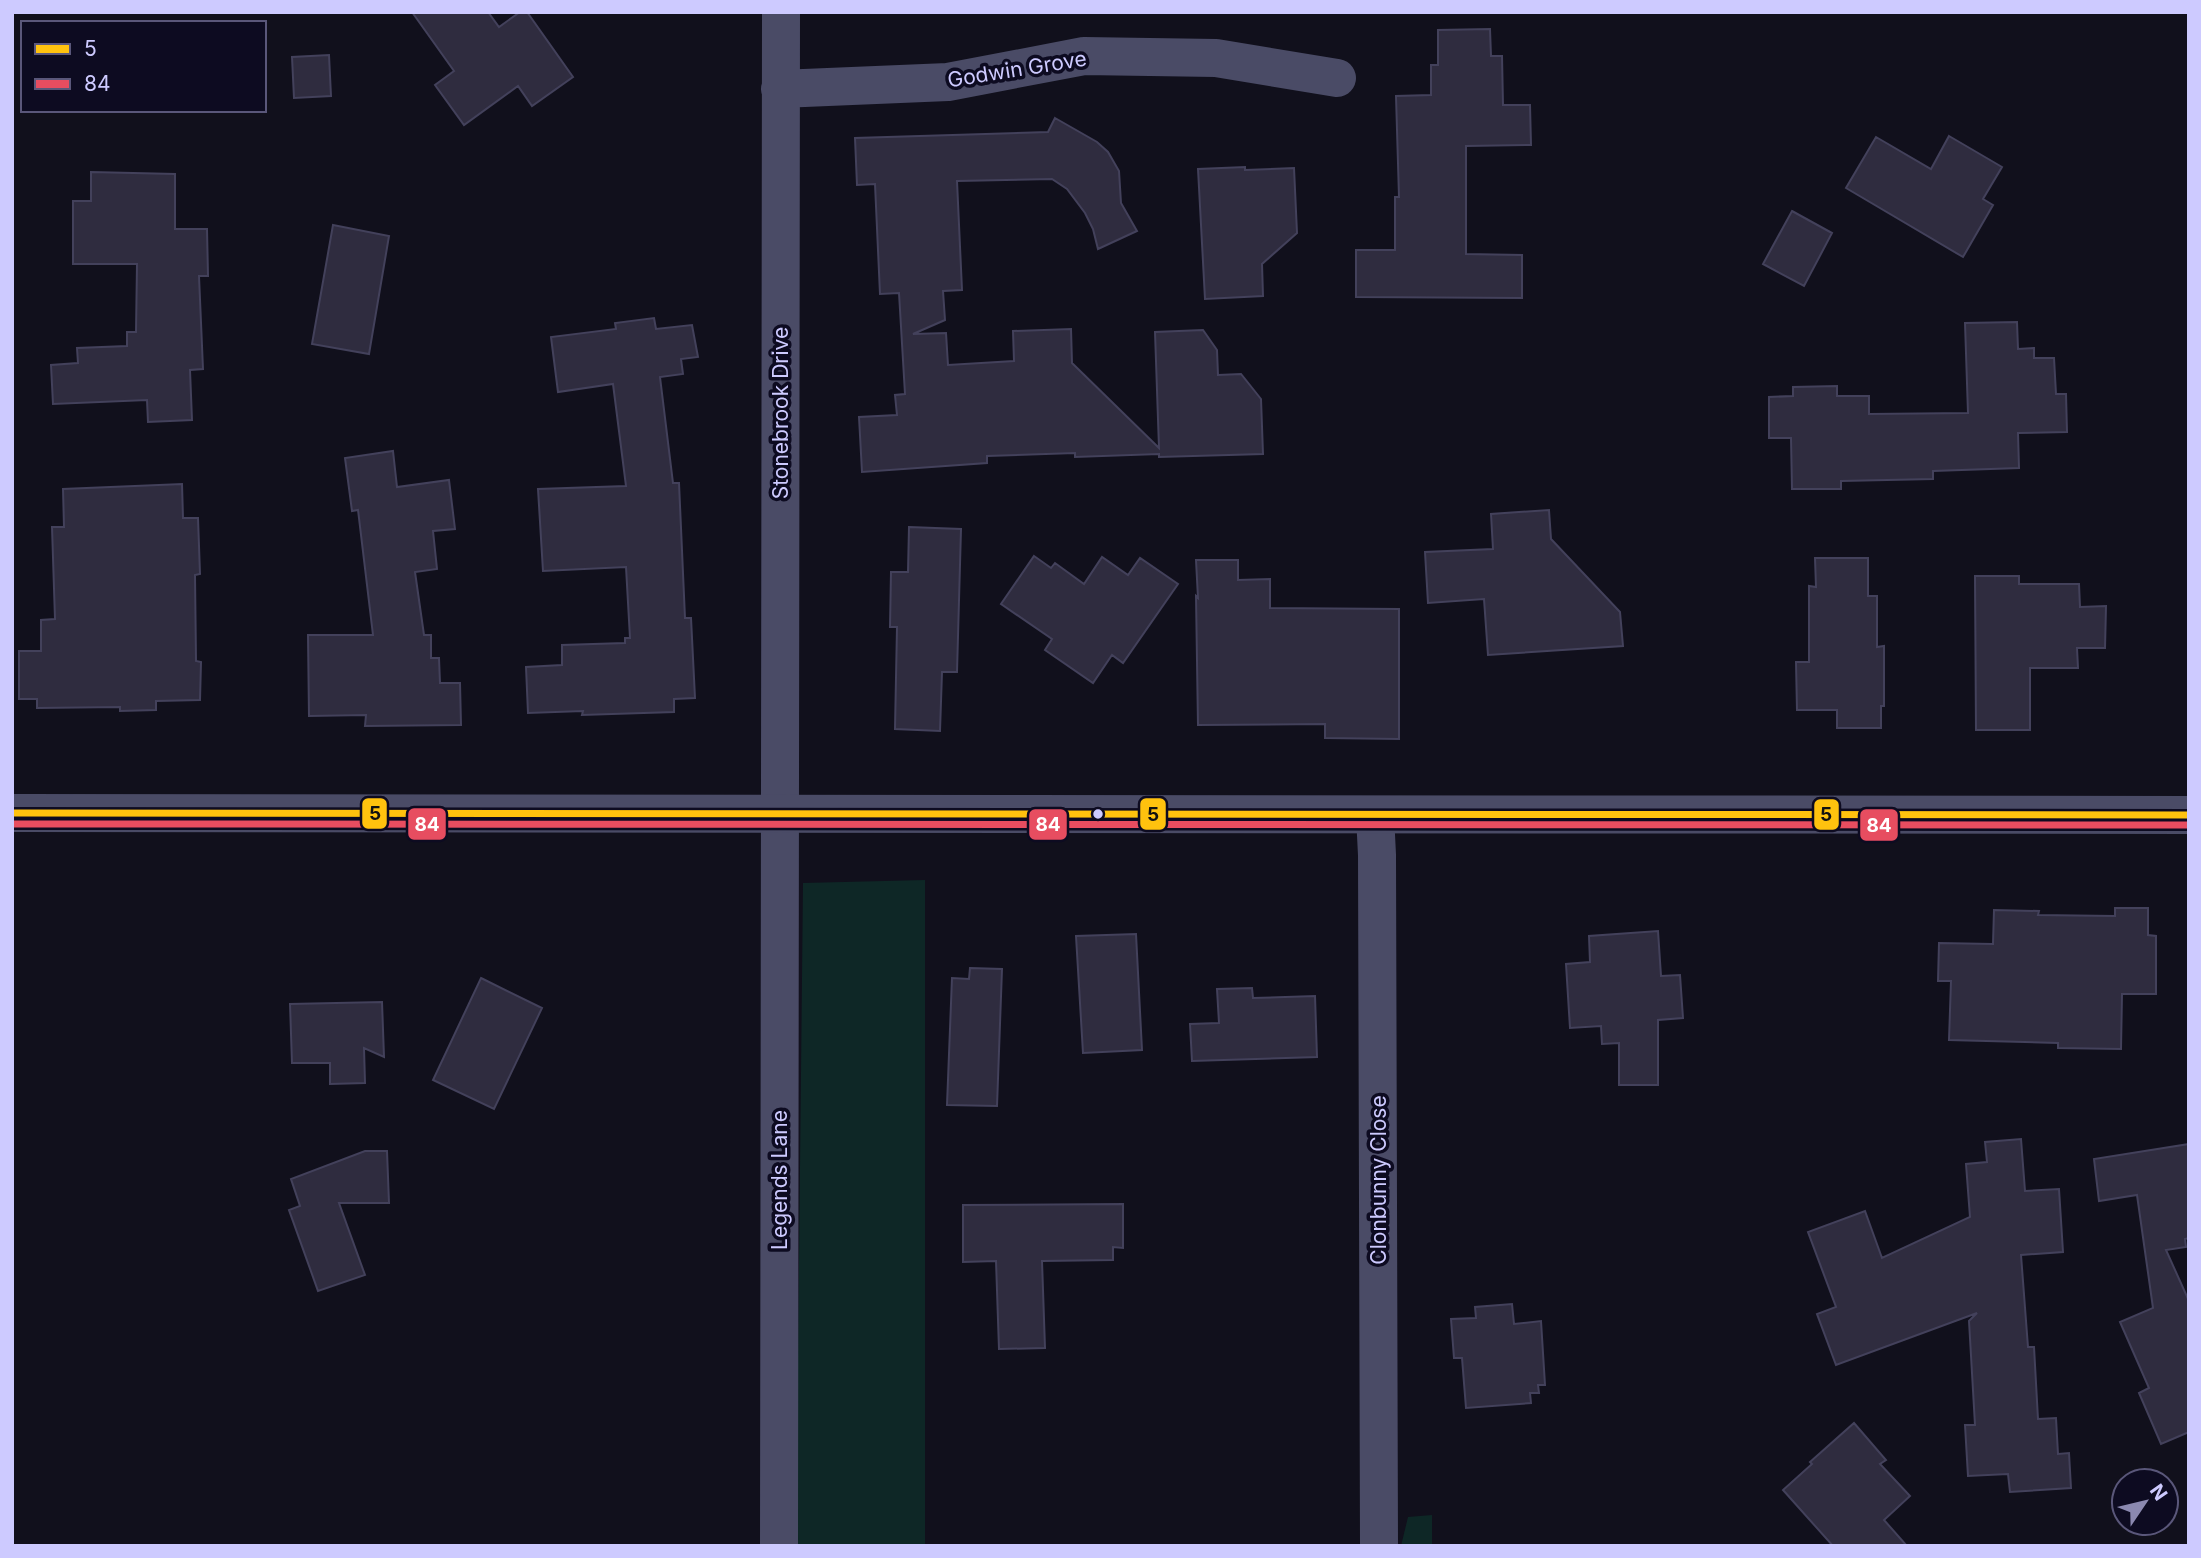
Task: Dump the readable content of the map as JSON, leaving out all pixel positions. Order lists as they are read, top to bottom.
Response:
{
  "streets": {
    "street": [
      "Godwin Grove",
      "Stonebrook Drive",
      "Legends Lane",
      "Clonbunny Close"
    ]
  },
  "crossings": [
    ["Godwin Grove", "Stonebrook Drive"],
    ["Stonebrook Drive", "Legends Lane"]
  ],
  "lines": ["transit line 5", "transit line 84"],
  "legend": ["5", "84"],
  "north": "top right"
}
